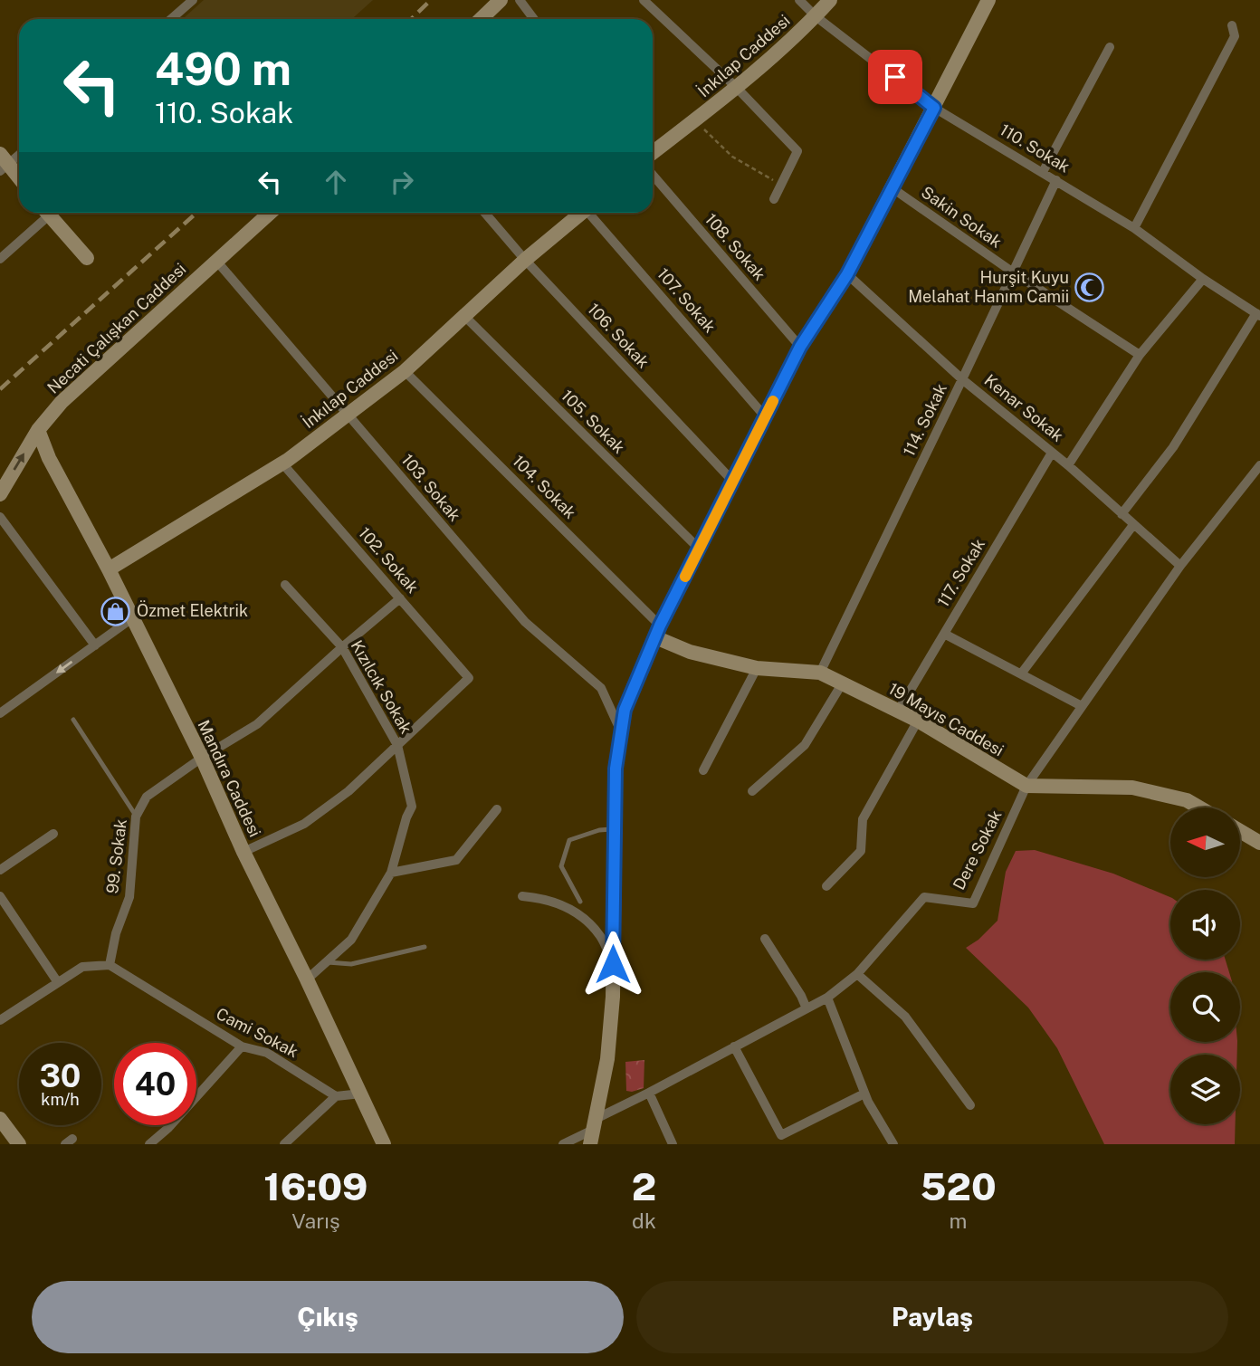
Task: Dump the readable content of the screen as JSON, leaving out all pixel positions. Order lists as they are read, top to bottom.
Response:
{
  "streets": {
    "street": [
      "İnkılap Caddesi",
      "110. Sokak",
      "Sakin Sokak",
      "108. Sokak",
      "107. Sokak",
      "Necati Çalışkan Caddesi",
      "106. Sokak",
      "Kenar Sokak",
      "114. Sokak",
      "105. Sokak",
      "104. Sokak",
      "103. Sokak",
      "102. Sokak",
      "117. Sokak",
      "Kızılcık Sokak",
      "19 Mayıs Caddesi",
      "Mandıra Caddesi",
      "Dere Sokak",
      "99. Sokak",
      "Cami Sokak"
    ]
  },
  "crossings": [
    ["İnkılap Caddesi", "110. Sokak"],
    ["İnkılap Caddesi", "106. Sokak"],
    ["İnkılap Caddesi", "105. Sokak"],
    ["İnkılap Caddesi", "104. Sokak"],
    ["İnkılap Caddesi", "103. Sokak"],
    ["İnkılap Caddesi", "102. Sokak"],
    ["İnkılap Caddesi", "Mandıra Caddesi"],
    ["110. Sokak", "114. Sokak"],
    ["Sakin Sokak", "114. Sokak"],
    ["Necati Çalışkan Caddesi", "103. Sokak"],
    ["Necati Çalışkan Caddesi", "Mandıra Caddesi"],
    ["Kenar Sokak", "114. Sokak"],
    ["Kenar Sokak", "117. Sokak"],
    ["Kenar Sokak", "Dere Sokak"],
    ["114. Sokak", "19 Mayıs Caddesi"],
    ["104. Sokak", "19 Mayıs Caddesi"],
    ["102. Sokak", "Kızılcık Sokak"],
    ["102. Sokak", "99. Sokak"],
    ["117. Sokak", "19 Mayıs Caddesi"],
    ["Kızılcık Sokak", "Mandıra Caddesi"],
    ["Kızılcık Sokak", "99. Sokak"],
    ["19 Mayıs Caddesi", "Dere Sokak"],
    ["Mandıra Caddesi", "99. Sokak"],
    ["99. Sokak", "Cami Sokak"]
  ],
  "places": {
    "mosque": ["Hurşit Kuyu Melahat Hanım Camii"],
    "shop": ["Özmet Elektrik"]
  },
  "north": "left",
  "page": {
    "turn": ["490 m", "110. Sokak"],
    "speed": "30 km/h",
    "limit": "40",
    "eta": [
      "16:09",
      "Varış",
      "2",
      "dk",
      "520",
      "m"
    ],
    "buttons": ["Çıkış", "Paylaş"]
  }
}
